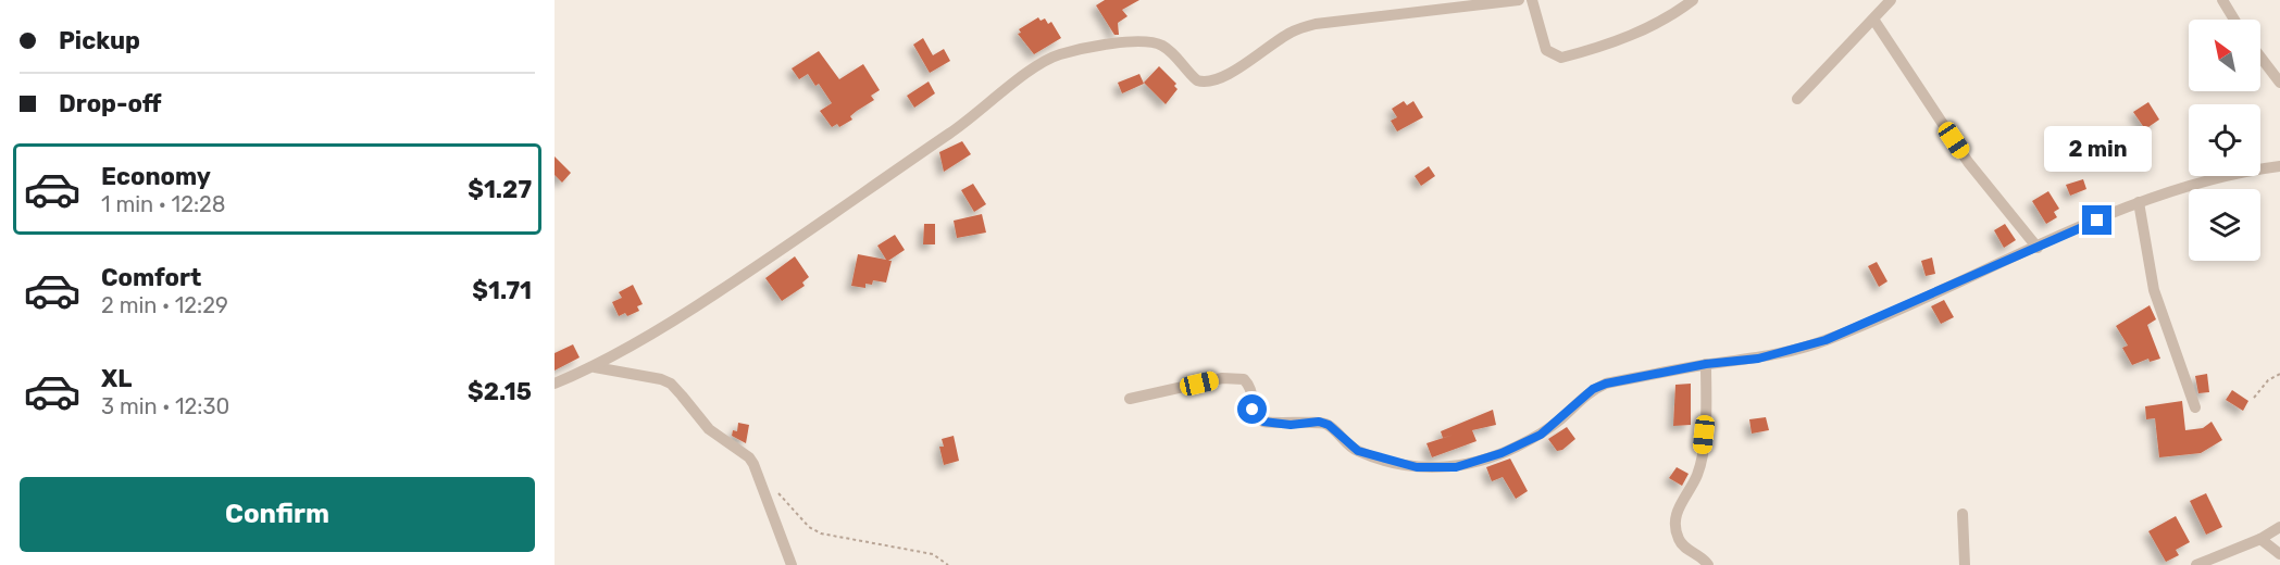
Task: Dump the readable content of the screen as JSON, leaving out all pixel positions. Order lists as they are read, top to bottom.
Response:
{
  "north": "top left",
  "page": {
    "banner": ["Pickup", "Drop-off"],
    "bubble": "2 min",
    "list": [
      {
        "name": "Economy",
        "note": "1 min · 12:28",
        "value": "$1.27"
      },
      {
        "name": "Comfort",
        "note": "2 min · 12:29",
        "value": "$1.71"
      },
      {
        "name": "XL",
        "note": "3 min · 12:30",
        "value": "$2.15"
      }
    ],
    "buttons": "Confirm"
  }
}
